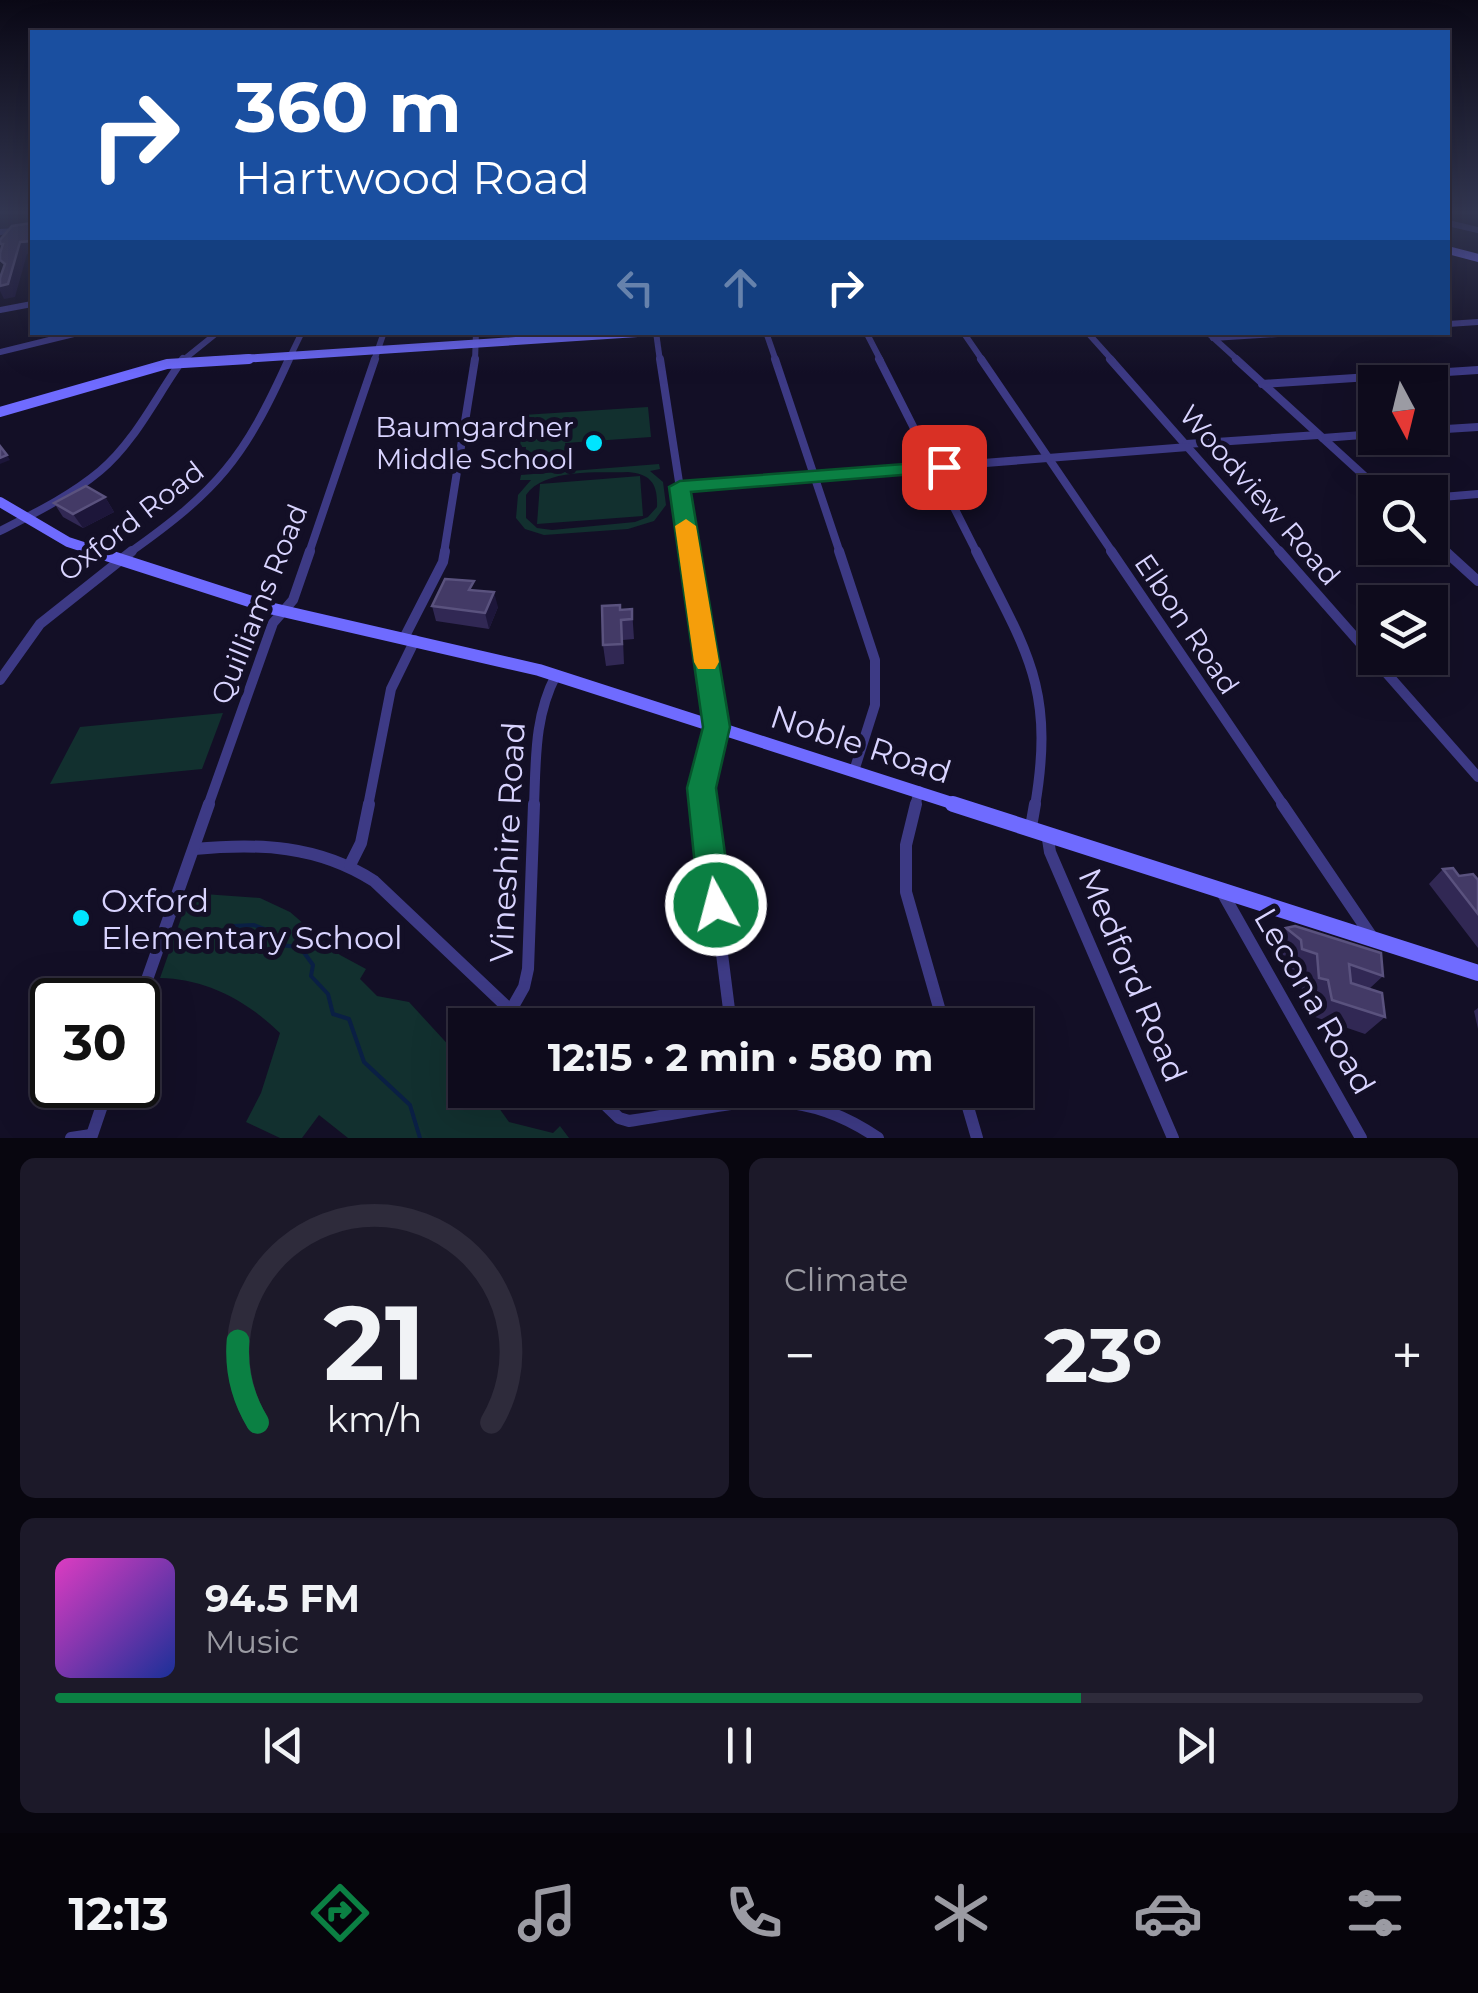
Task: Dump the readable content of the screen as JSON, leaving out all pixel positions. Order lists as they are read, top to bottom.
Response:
{
  "streets": {
    "main road": ["Noble Road"],
    "street": [
      "Woodview Road",
      "Oxford Road",
      "Quilliams Road",
      "Elbon Road",
      "Vineshire Road",
      "Medford Road",
      "Lecona Road"
    ]
  },
  "crossings": [
    ["Oxford Road", "Noble Road"],
    ["Quilliams Road", "Noble Road"],
    ["Elbon Road", "Noble Road"],
    ["Noble Road", "Vineshire Road"],
    ["Noble Road", "Medford Road"],
    ["Noble Road", "Lecona Road"]
  ],
  "places": ["Baumgardner Middle School", "Oxford Elementary School"],
  "north": "bottom",
  "page": {
    "turn": ["360 m", "Hartwood Road"],
    "limit": "30",
    "trip": "12:15 · 2 min · 580 m",
    "tile": "Climate",
    "heat": ["−", "23°", "+"],
    "song": ["94.5 FM", "Music"],
    "tabs": "12:13",
    "gauge": ["21", "km/h"]
  }
}
